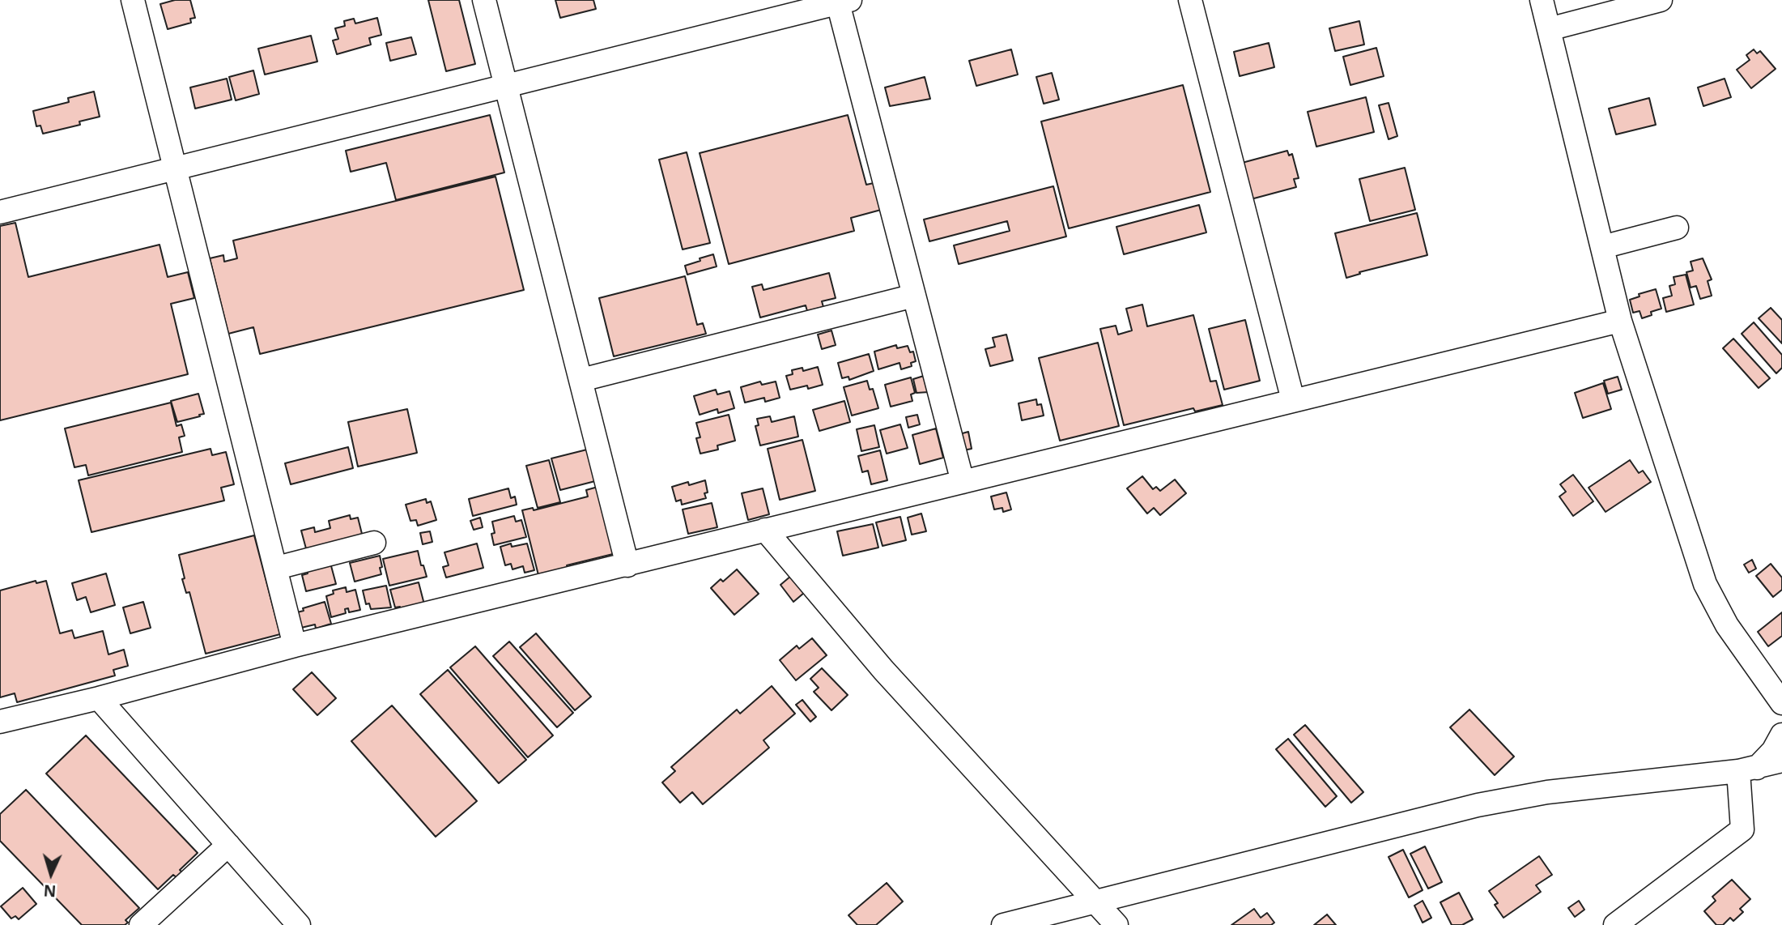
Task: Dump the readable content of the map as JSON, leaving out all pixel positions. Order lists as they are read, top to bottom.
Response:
{
  "north": "bottom"
}
